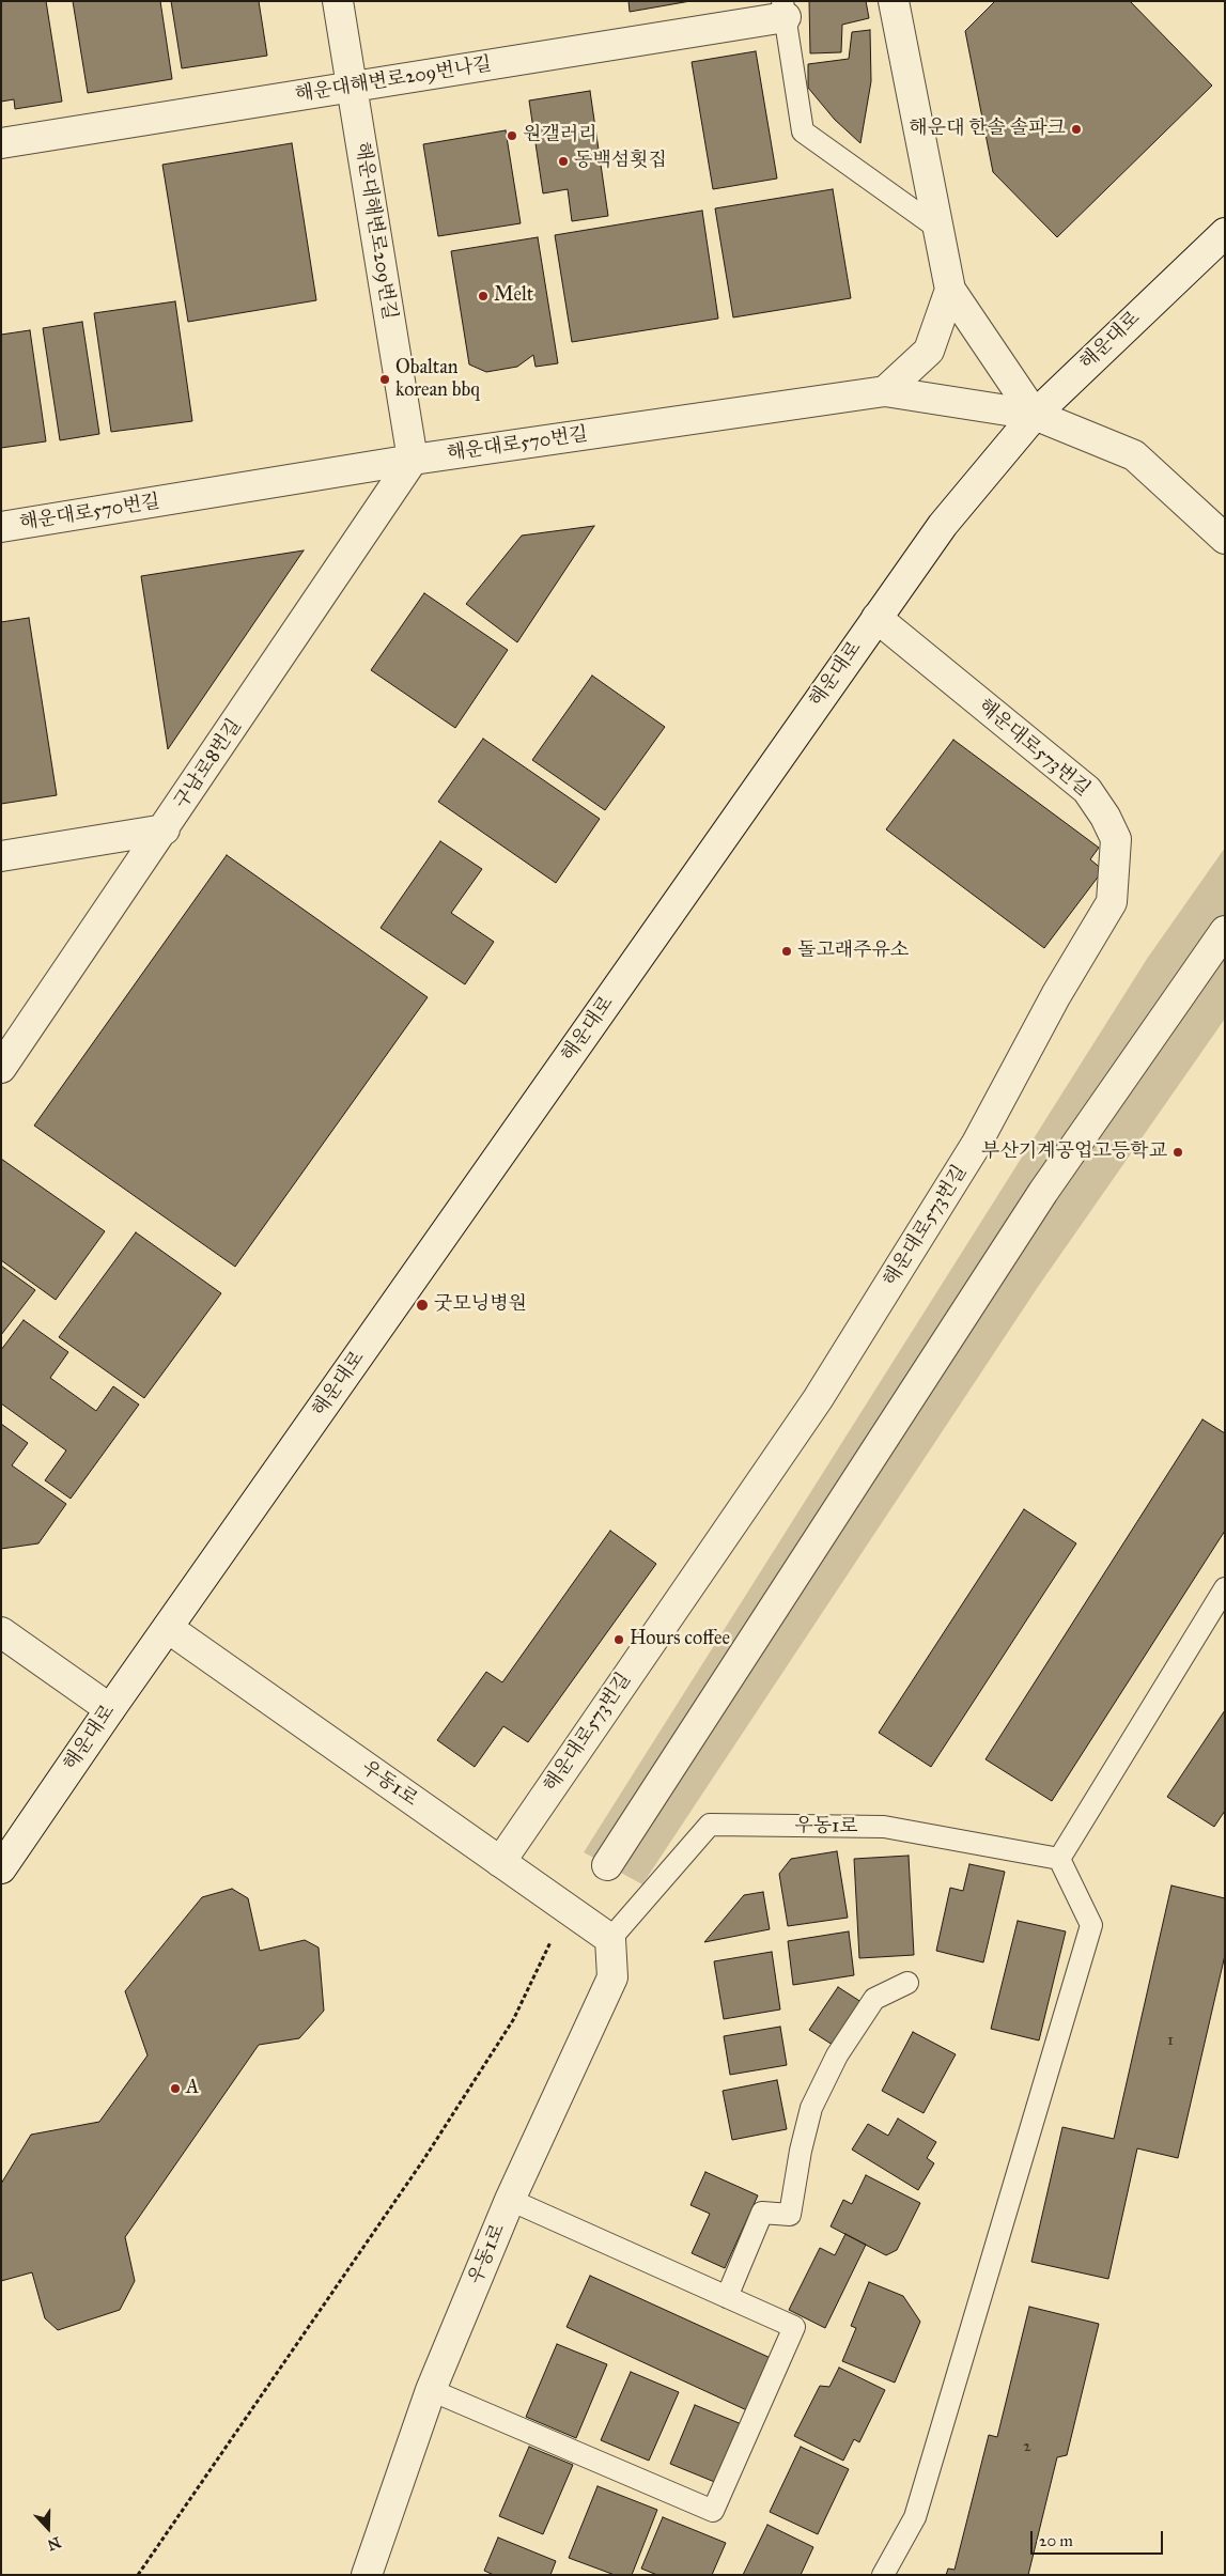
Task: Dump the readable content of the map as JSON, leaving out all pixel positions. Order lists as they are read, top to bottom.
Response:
{
  "streets": {
    "street": [
      "해운대해변로209번나길",
      "해운대해변로209번길",
      "해운대로",
      "해운대로570번길",
      "해운대로573번길",
      "구남로8번길",
      "우동1로"
    ]
  },
  "crossings": [
    ["해운대해변로209번나길", "해운대해변로209번길"],
    ["해운대해변로209번길", "해운대로570번길"],
    ["해운대해변로209번길", "구남로8번길"],
    ["해운대로", "해운대로570번길"],
    ["해운대로", "해운대로573번길"],
    ["해운대로", "우동1로"],
    ["해운대로570번길", "구남로8번길"],
    ["해운대로573번길", "우동1로"]
  ],
  "places": [
    "해운대 한솔 솔파크",
    "원갤러리",
    "동백섬횟집",
    "Melt",
    "Obaltan korean bbq",
    "돌고래주유소",
    "부산기계공업고등학교",
    "굿모닝병원",
    "Hours coffee",
    "A"
  ],
  "house_numbers": ["1", "2"],
  "scale_bar": "20 m",
  "north": "bottom"
}
